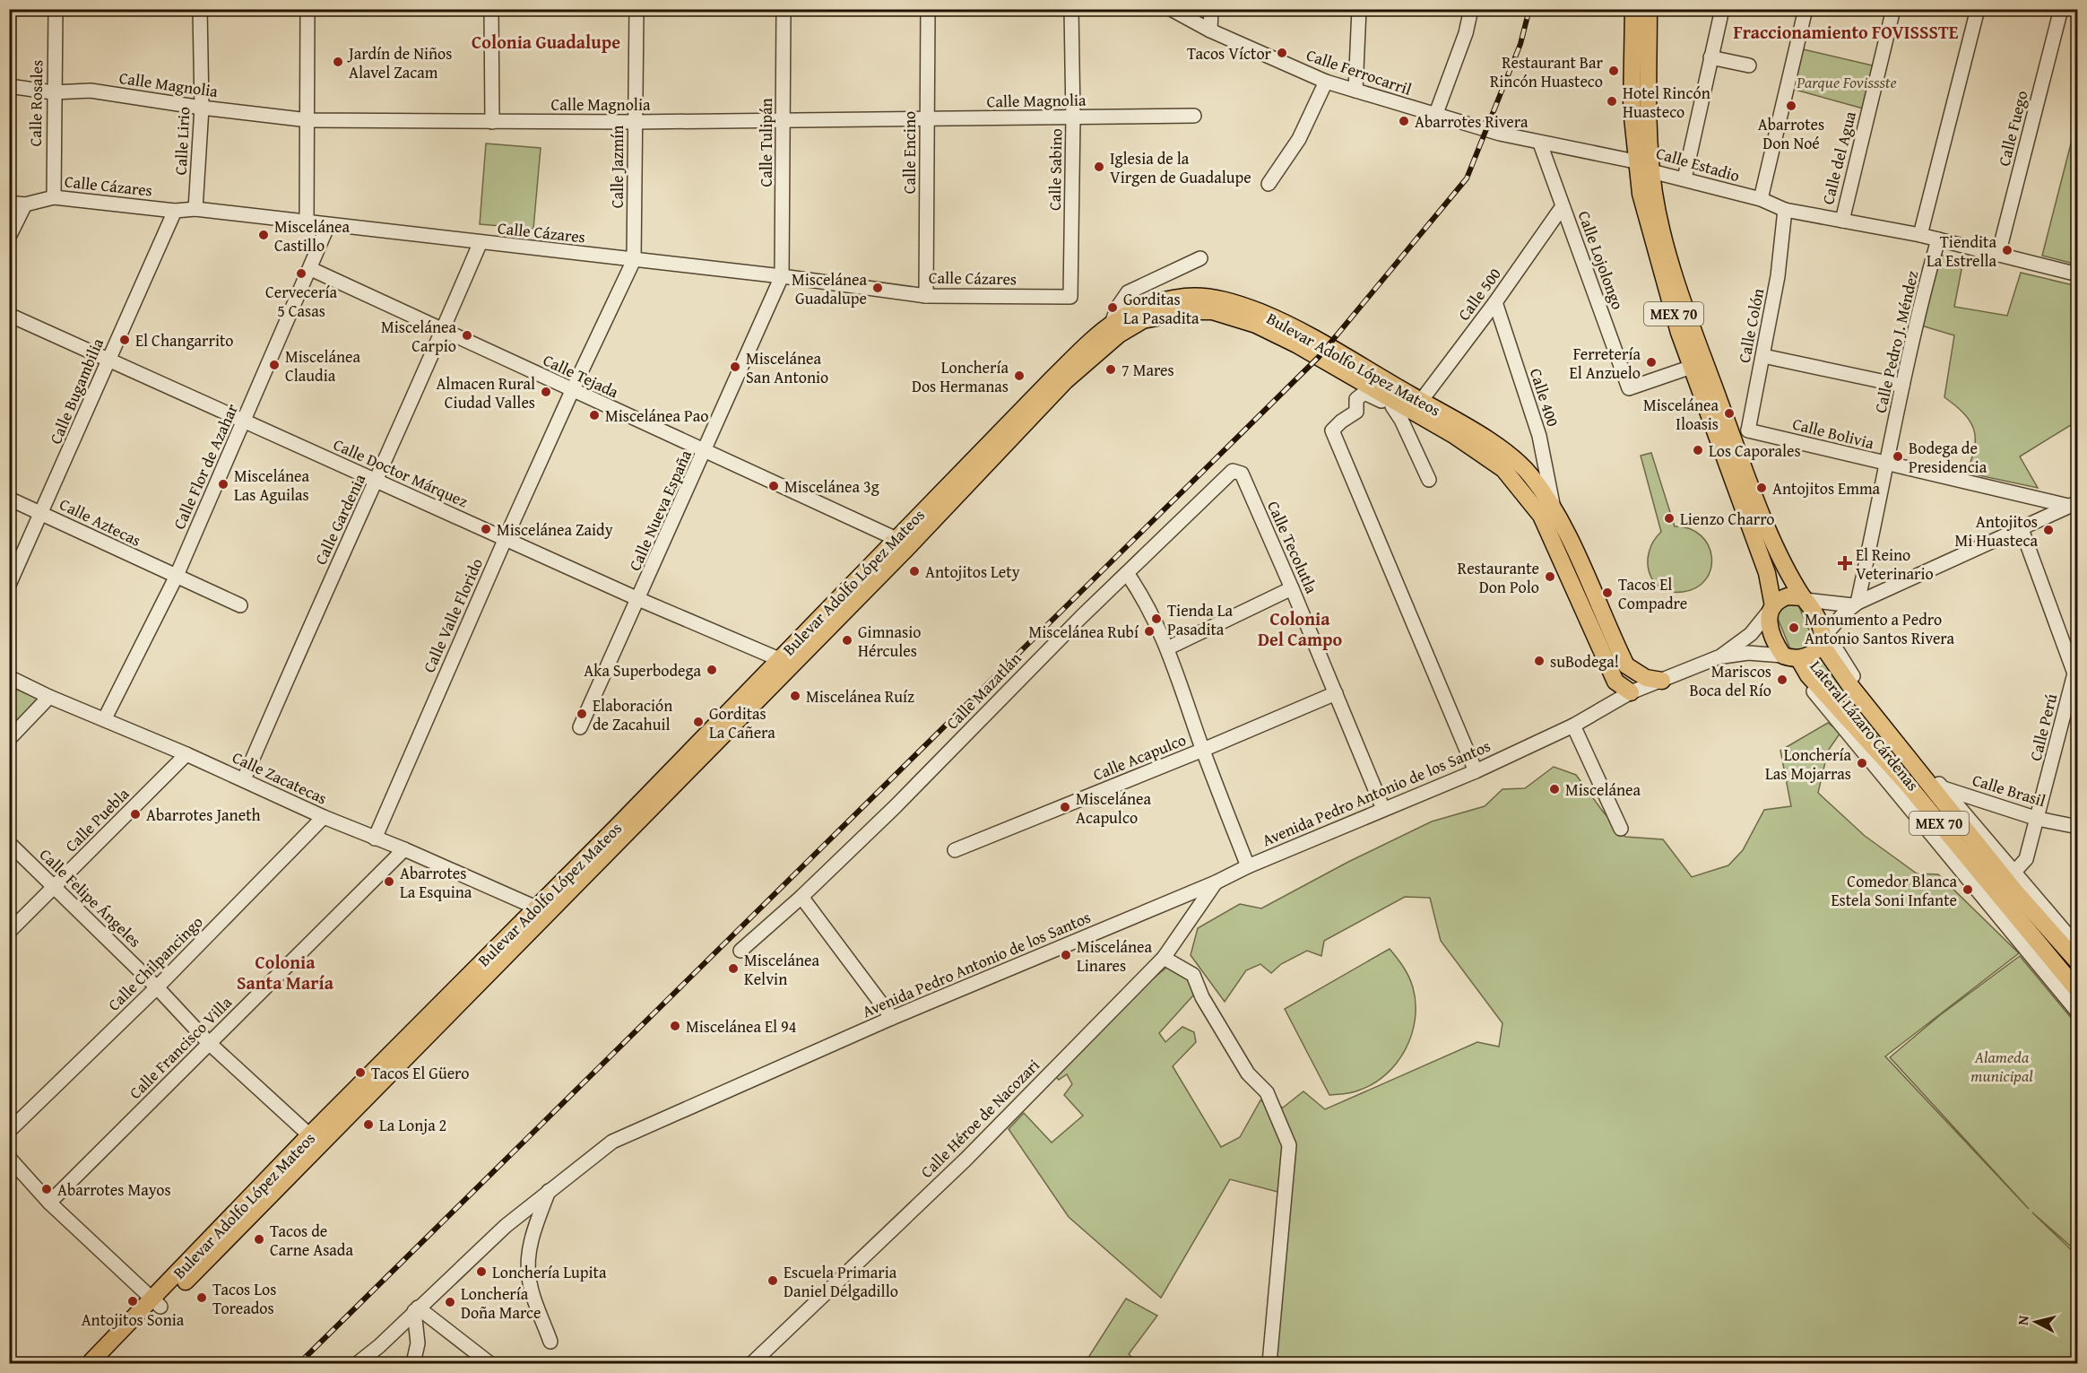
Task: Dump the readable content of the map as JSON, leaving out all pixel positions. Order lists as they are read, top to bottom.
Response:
{
  "streets": {
    "main road": ["MEX 70", "Bulevar Adolfo López Mateos"],
    "street": [
      "Calle Ferrocarril",
      "Calle Magnolia",
      "Calle Rosales",
      "Calle Fuego",
      "Calle Lirio",
      "Calle Tulipán",
      "Calle Encino",
      "Calle del Agua",
      "Calle Estadio",
      "Calle Jazmín",
      "Calle Sabino",
      "Calle Cázares",
      "Calle Lojolongo",
      "Calle 500",
      "Calle Colón",
      "Calle Pedro J. Méndez",
      "Calle Tejada",
      "Calle Bugambilia",
      "Calle 400",
      "Calle Bolivia",
      "Calle Flor de Azahar",
      "Calle Doctor Márquez",
      "Calle Nueva España",
      "Calle Gardenia",
      "Calle Aztecas",
      "Calle Tecolutla",
      "Calle Valle Florido",
      "Calle Mazatlán",
      "Lateral Lázaro Cárdenas",
      "Calle Perú",
      "Calle Acapulco",
      "Calle Zacatecas",
      "Calle Brasil",
      "Avenida Pedro Antonio de los Santos",
      "Calle Puebla",
      "Calle Felipe Ángeles",
      "Calle Chilpancingo",
      "Calle Francisco Villa",
      "Calle Héroe de Nacozari"
    ]
  },
  "crossings": [
    ["Calle Ferrocarril", "Calle Estadio"],
    ["Calle Magnolia", "Calle Rosales"],
    ["Calle Magnolia", "Calle Lirio"],
    ["Calle Magnolia", "Calle Tulipán"],
    ["Calle Magnolia", "Calle Encino"],
    ["Calle Magnolia", "Calle Jazmín"],
    ["Calle Magnolia", "Calle Sabino"],
    ["Calle Rosales", "Calle Cázares"],
    ["Calle Lirio", "Calle Cázares"],
    ["Calle Tulipán", "Calle Cázares"],
    ["Calle Tulipán", "Calle Nueva España"],
    ["Calle Encino", "Calle Cázares"],
    ["Calle del Agua", "Calle Estadio"],
    ["Calle Estadio", "Calle Lojolongo"],
    ["Calle Estadio", "MEX 70"],
    ["Calle Estadio", "Calle Colón"],
    ["Calle Jazmín", "Calle Cázares"],
    ["Calle Jazmín", "Calle Valle Florido"],
    ["Calle Sabino", "Calle Cázares"],
    ["Calle Cázares", "Calle Bugambilia"],
    ["Calle Cázares", "Calle Flor de Azahar"],
    ["Calle Cázares", "Calle Nueva España"],
    ["Calle Cázares", "Calle Gardenia"],
    ["Calle Cázares", "Calle Valle Florido"],
    ["Calle Lojolongo", "Calle 500"],
    ["Calle Lojolongo", "MEX 70"],
    ["Calle 500", "Bulevar Adolfo López Mateos"],
    ["Calle 500", "Calle 400"],
    ["MEX 70", "Lateral Lázaro Cárdenas"],
    ["MEX 70", "Calle Brasil"],
    ["Calle Colón", "Calle Bolivia"],
    ["Calle Pedro J. Méndez", "Calle Bolivia"],
    ["Bulevar Adolfo López Mateos", "Calle Tejada"],
    ["Bulevar Adolfo López Mateos", "Calle 400"],
    ["Bulevar Adolfo López Mateos", "Calle Doctor Márquez"],
    ["Bulevar Adolfo López Mateos", "Calle Zacatecas"],
    ["Bulevar Adolfo López Mateos", "Avenida Pedro Antonio de los Santos"],
    ["Bulevar Adolfo López Mateos", "Calle Felipe Ángeles"],
    ["Calle Tejada", "Calle Flor de Azahar"],
    ["Calle Tejada", "Calle Nueva España"],
    ["Calle Tejada", "Calle Gardenia"],
    ["Calle Tejada", "Calle Valle Florido"],
    ["Calle Bugambilia", "Calle Doctor Márquez"],
    ["Calle Bugambilia", "Calle Aztecas"],
    ["Calle Flor de Azahar", "Calle Doctor Márquez"],
    ["Calle Flor de Azahar", "Calle Aztecas"],
    ["Calle Flor de Azahar", "Calle Zacatecas"],
    ["Calle Doctor Márquez", "Calle Nueva España"],
    ["Calle Doctor Márquez", "Calle Gardenia"],
    ["Calle Doctor Márquez", "Calle Valle Florido"],
    ["Calle Gardenia", "Calle Zacatecas"],
    ["Calle Tecolutla", "Calle Mazatlán"],
    ["Calle Tecolutla", "Calle Acapulco"],
    ["Calle Tecolutla", "Avenida Pedro Antonio de los Santos"],
    ["Calle Valle Florido", "Calle Zacatecas"],
    ["Lateral Lázaro Cárdenas", "Calle Perú"],
    ["Lateral Lázaro Cárdenas", "Calle Brasil"],
    ["Calle Perú", "Calle Brasil"],
    ["Calle Zacatecas", "Calle Puebla"],
    ["Calle Zacatecas", "Calle Chilpancingo"],
    ["Calle Zacatecas", "Calle Francisco Villa"],
    ["Avenida Pedro Antonio de los Santos", "Calle Héroe de Nacozari"],
    ["Calle Puebla", "Calle Felipe Ángeles"],
    ["Calle Felipe Ángeles", "Calle Chilpancingo"],
    ["Calle Felipe Ángeles", "Calle Francisco Villa"]
  ],
  "districts": [
    "Fraccionamiento FOVISSSTE",
    "Colonia Guadalupe",
    "Colonia Del Campo",
    "Colonia Santa María"
  ],
  "parks": ["Parque Fovissste", "Alameda municipal"],
  "places": {
    "other": [
      "Tacos Víctor",
      "Jardín de Niños Alavel Zacam",
      "Restaurant Bar Rincón Huasteco",
      "Hotel Rincón Huasteco",
      "Abarrotes Don Noé",
      "Abarrotes Rivera",
      "Iglesia de la Virgen de Guadalupe",
      "Miscelánea Castillo",
      "Tiendita La Estrella",
      "Cervecería 5 Casas",
      "Miscelánea Guadalupe",
      "Gorditas La Pasadita",
      "Miscelánea Carpio",
      "El Changarrito",
      "Ferretería El Anzuelo",
      "Miscelánea Claudia",
      "Miscelánea San Antonio",
      "7 Mares",
      "Lonchería Dos Hermanas",
      "Almacen Rural Ciudad Valles",
      "Miscelánea Iloasis",
      "Miscelánea Pao",
      "Los Caporales",
      "Bodega de Presidencia",
      "Miscelánea Las Aguilas",
      "Miscelánea 3g",
      "Antojitos Emma",
      "Lienzo Charro",
      "Miscelánea Zaidy",
      "Antojitos Mi Huasteca",
      "Antojitos Lety",
      "Restaurante Don Polo",
      "Tacos El Compadre",
      "Tienda La Pasadita",
      "Monumento a Pedro Antonio Santos Rivera",
      "Miscelánea Rubí",
      "Gimnasio Hércules",
      "suBodega!",
      "Aka Superbodega",
      "Mariscos Boca del Río",
      "Miscelánea Ruíz",
      "Elaboración de Zacahuil",
      "Gorditas La Cañera",
      "Lonchería Las Mojarras",
      "Miscelánea",
      "Miscelánea Acapulco",
      "Abarrotes Janeth",
      "Abarrotes La Esquina",
      "Comedor Blanca Estela Soni Infante",
      "Miscelánea Linares",
      "Miscelánea Kelvin",
      "Miscelánea El 94",
      "Tacos El Güero",
      "La Lonja 2",
      "Abarrotes Mayos",
      "Tacos de Carne Asada",
      "Lonchería Lupita",
      "Escuela Primaria Daniel Delgadillo",
      "Tacos Los Toreados",
      "Antojitos Sonia",
      "Lonchería Doña Marce"
    ],
    "health": ["El Reino Veterinario"]
  },
  "north": "left"
}
